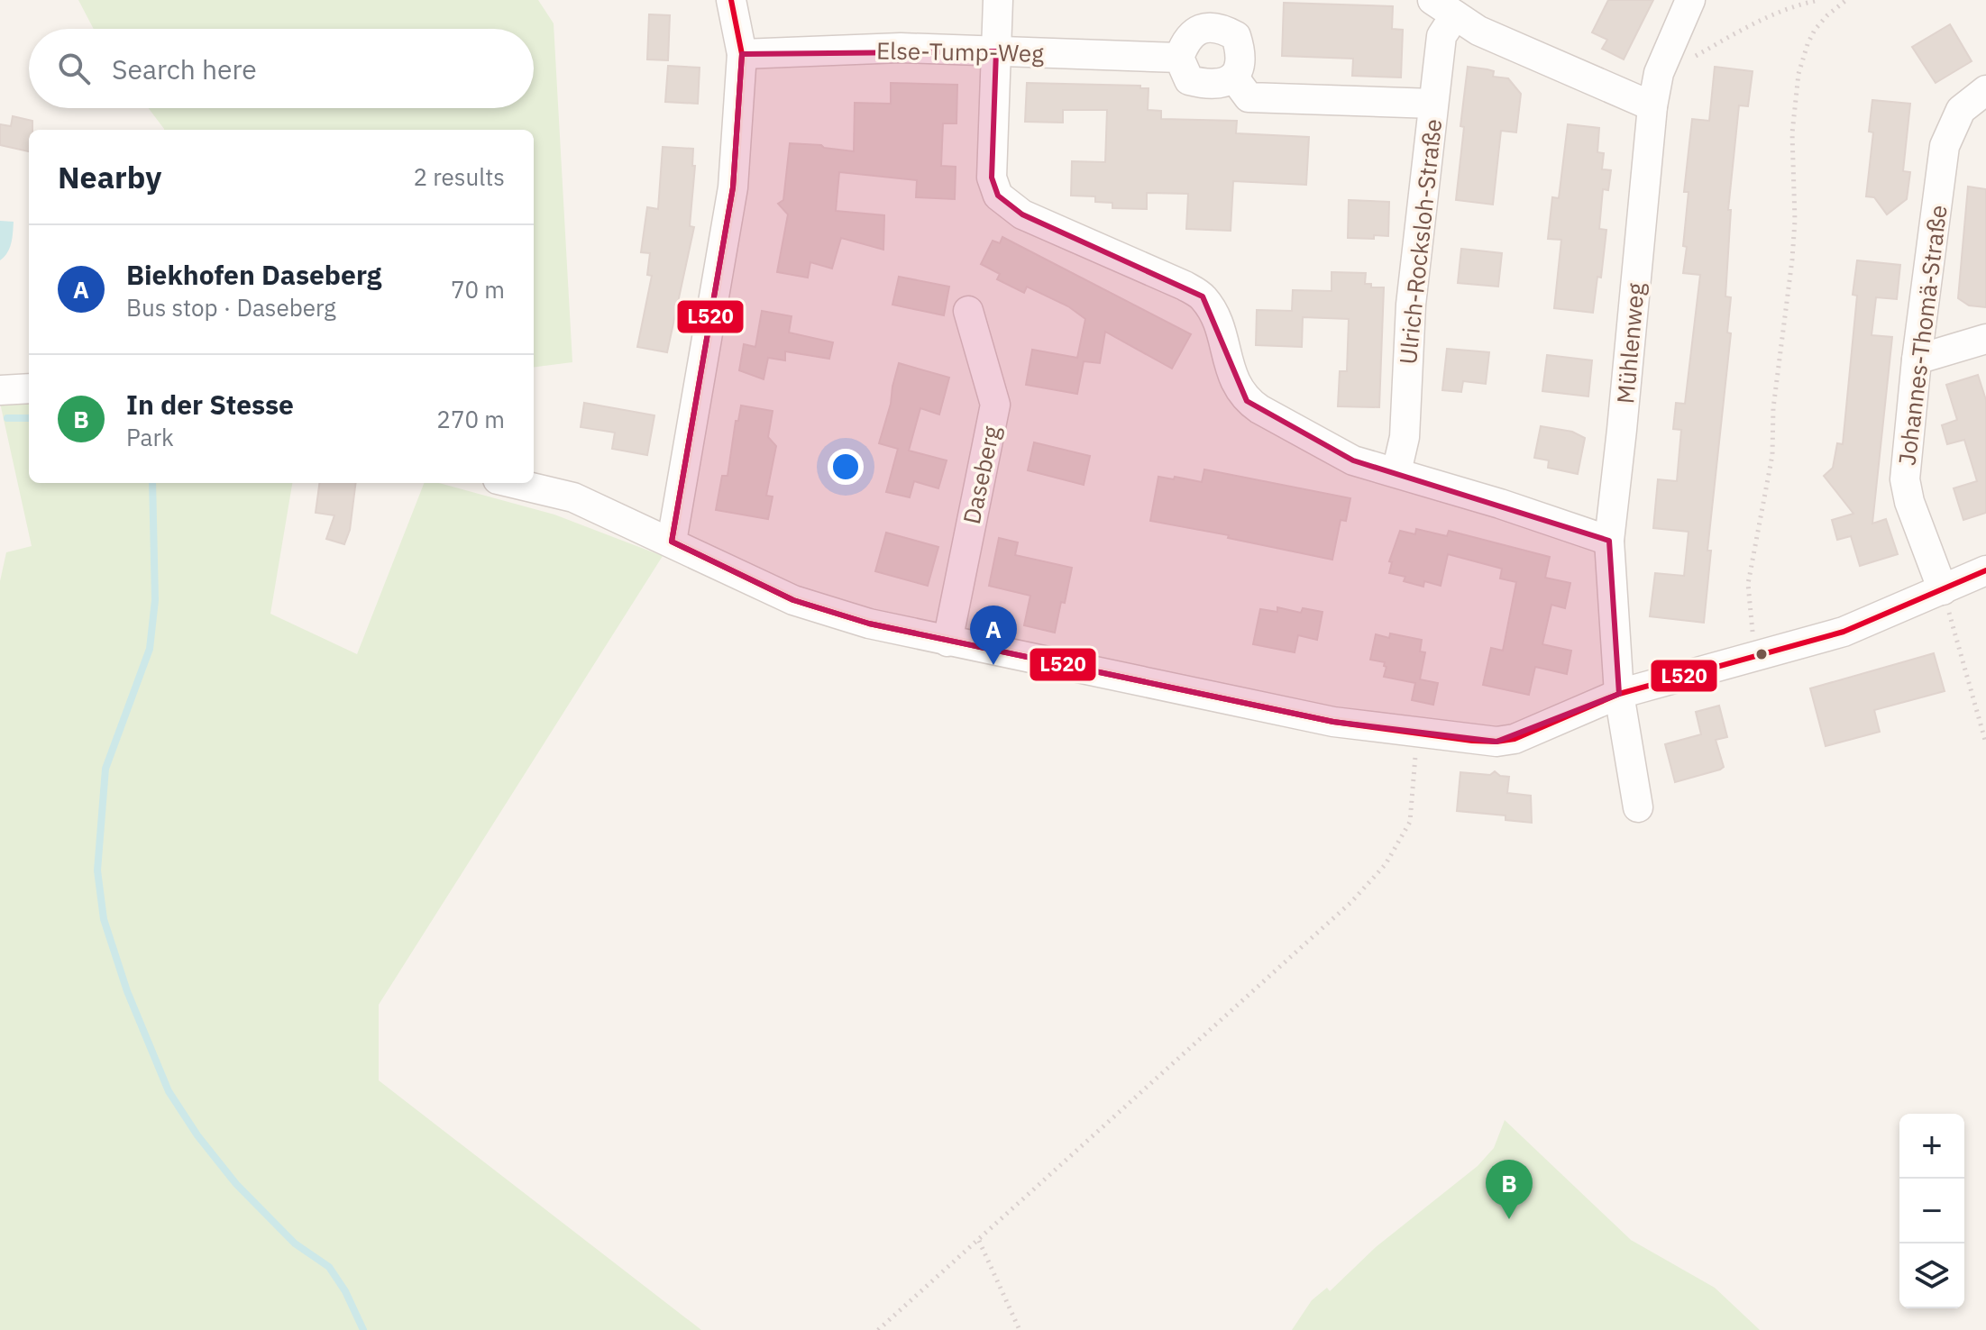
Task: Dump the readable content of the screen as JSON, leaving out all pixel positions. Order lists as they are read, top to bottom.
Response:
{
  "streets": {
    "street": [
      "Else-Tump-Weg",
      "Ulrich-Rocksloh-Straße",
      "Johannes-Thomä-Straße",
      "Mühlenweg",
      "Daseberg"
    ]
  },
  "lines": ["transit line L520"],
  "page": {
    "search": "Search here",
    "heading": ["Nearby", "2 results"],
    "list": [
      {
        "mark": "A",
        "name": "Biekhofen Daseberg",
        "note": "Bus stop · Daseberg",
        "value": "70 m"
      },
      {
        "mark": "B",
        "name": "In der Stesse",
        "note": "Park",
        "value": "270 m"
      }
    ],
    "pins": ["A", "B"],
    "map_buttons": ["+", "−"]
  }
}
